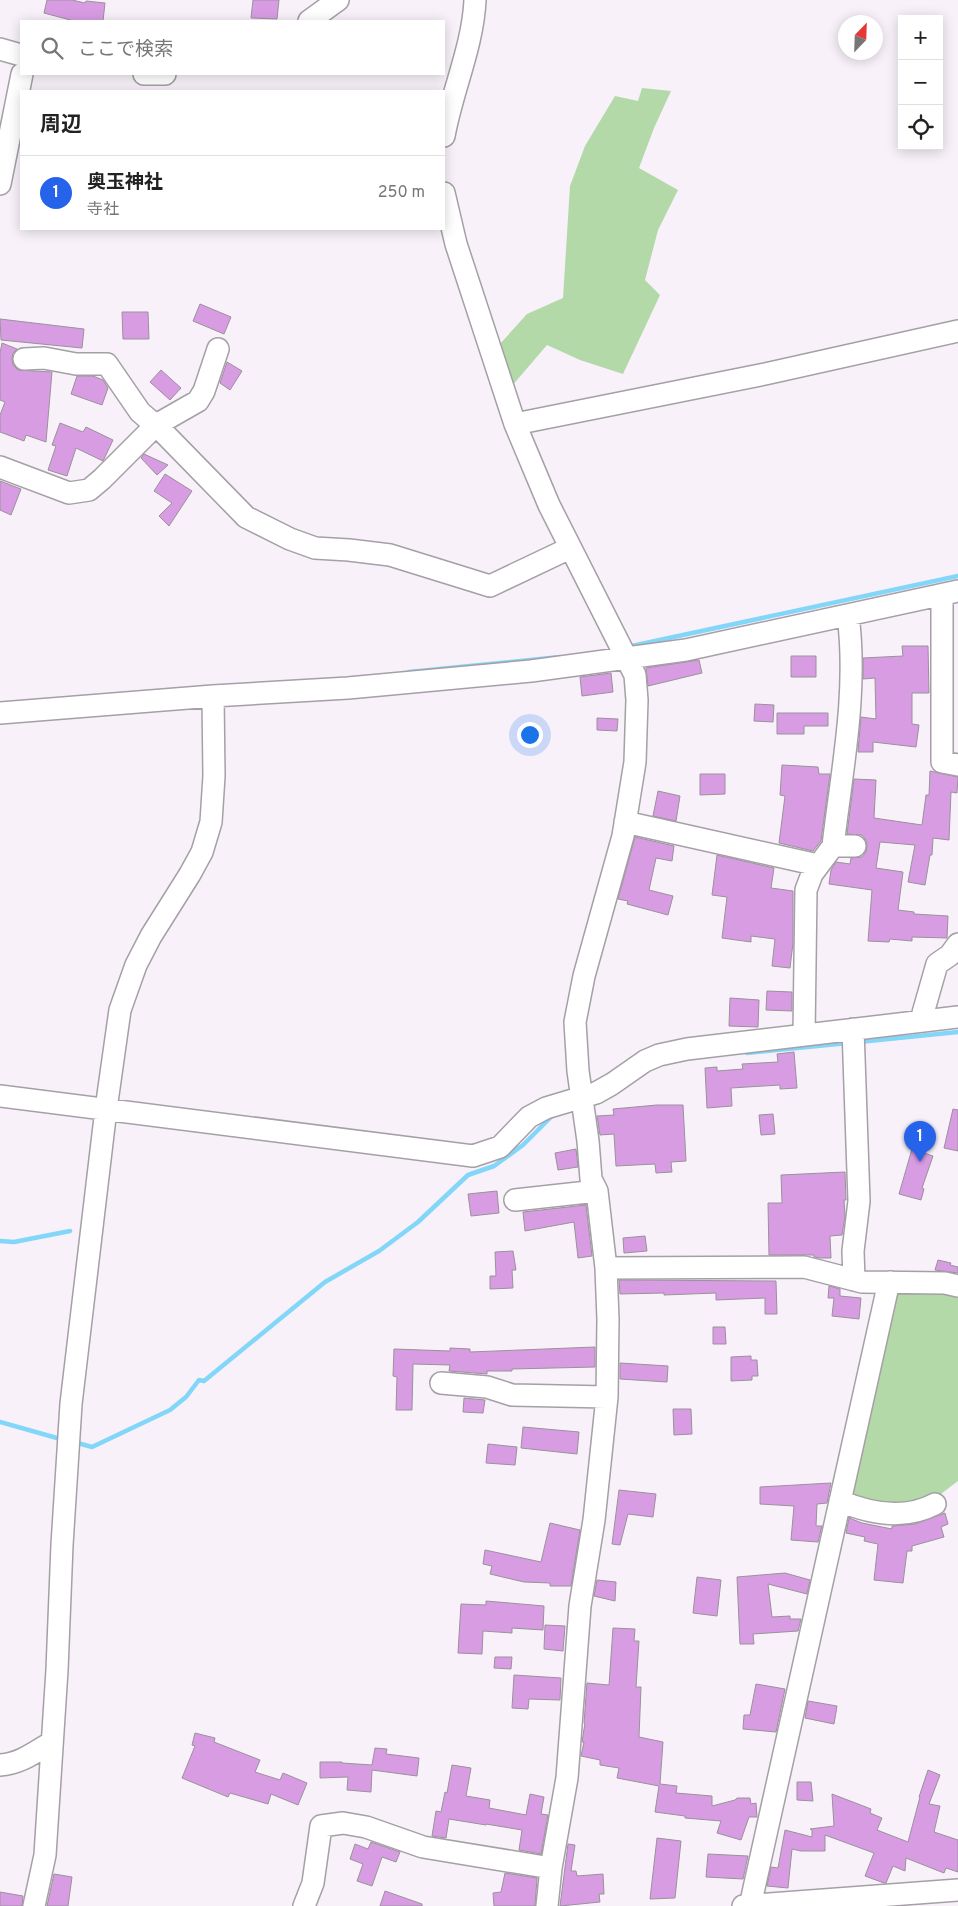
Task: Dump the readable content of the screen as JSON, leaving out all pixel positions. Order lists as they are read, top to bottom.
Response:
{
  "north": "top right",
  "page": {
    "map_buttons": ["+", "−"],
    "search": "ここで検索",
    "heading": "周辺",
    "list": [
      {
        "mark": "1",
        "name": "奥玉神社",
        "note": "寺社",
        "value": "250 m"
      }
    ],
    "pins": "1"
  }
}
